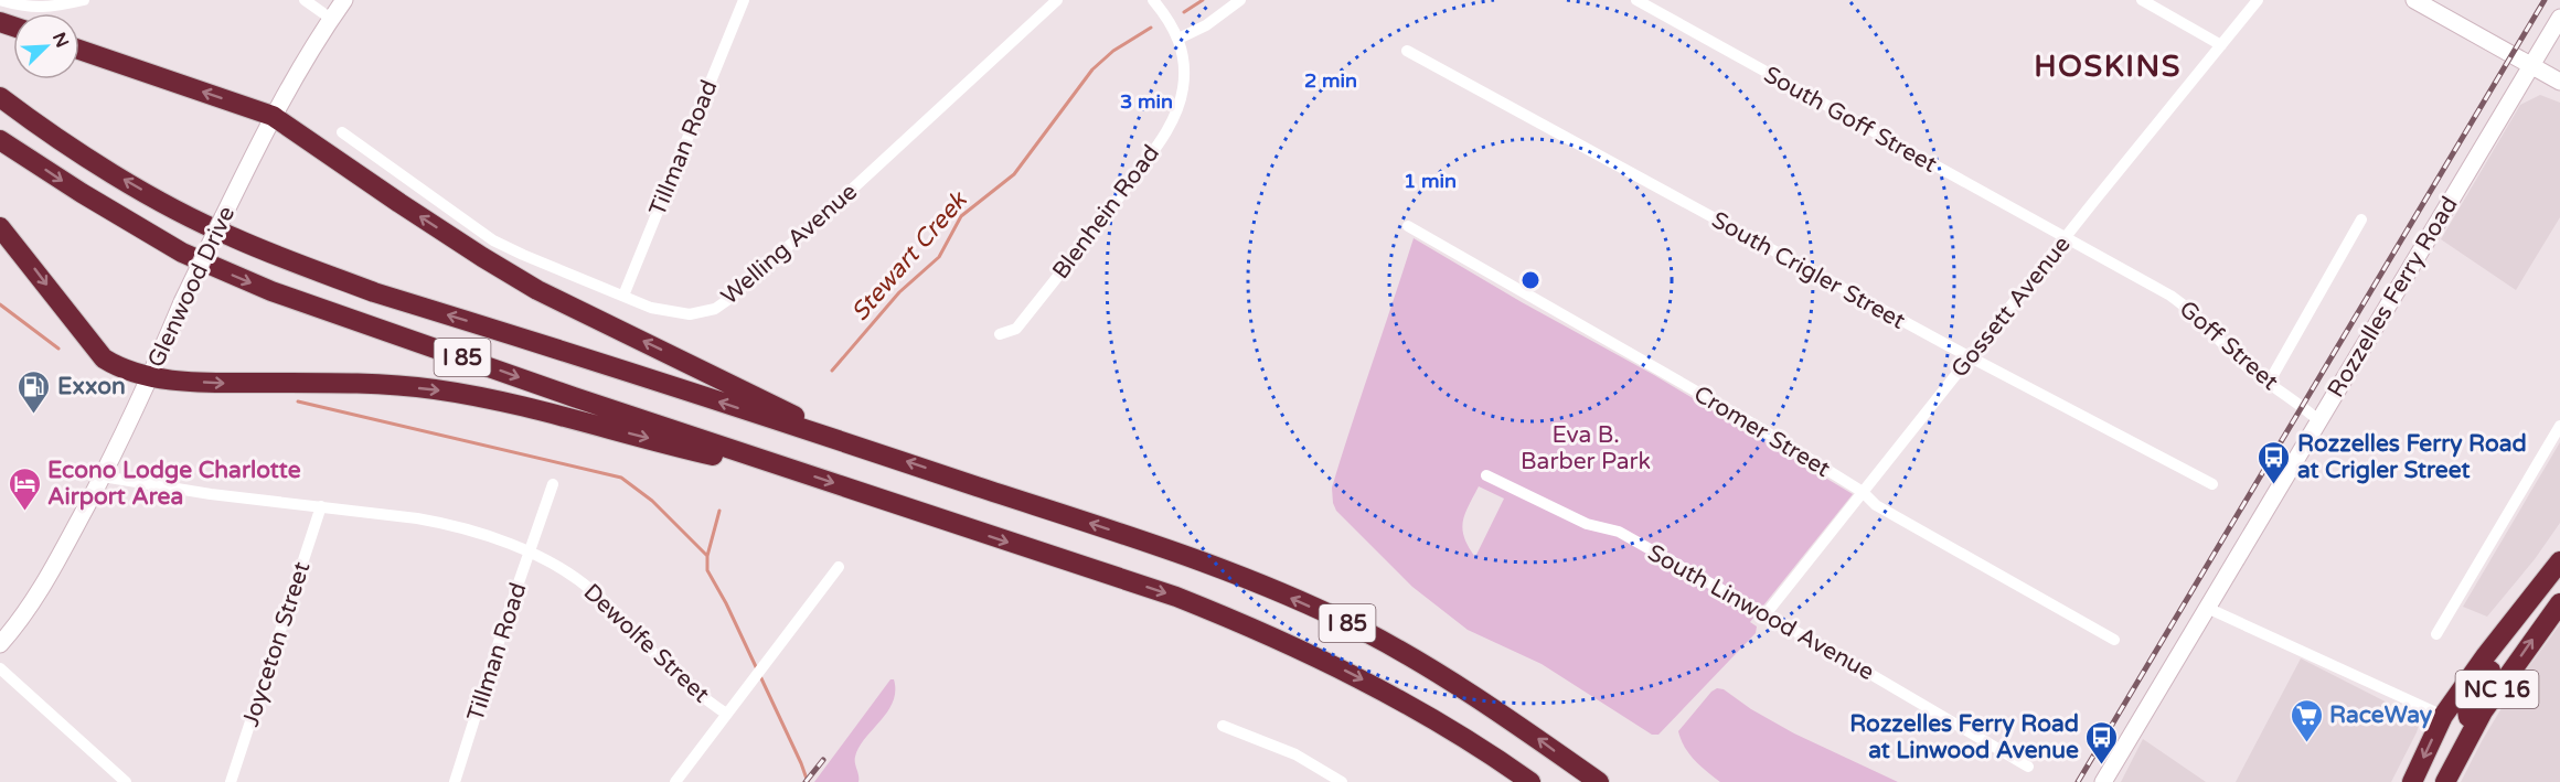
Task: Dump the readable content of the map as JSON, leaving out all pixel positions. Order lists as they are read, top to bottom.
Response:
{
  "streets": {
    "highway": ["I 85", "NC 16"],
    "street": [
      "South Goff Street",
      "Tillman Road",
      "Blenhein Road",
      "Welling Avenue",
      "South Crigler Street",
      "Glenwood Drive",
      "Rozzelles Ferry Road",
      "Gossett Avenue",
      "Goff Street",
      "Cromer Street",
      "South Linwood Avenue",
      "Dewolfe Street",
      "Joyceton Street"
    ]
  },
  "crossings": [
    ["South Goff Street", "Gossett Avenue"],
    ["South Goff Street", "Goff Street"],
    ["Tillman Road", "Welling Avenue"],
    ["Tillman Road", "Dewolfe Street"],
    ["South Crigler Street", "Gossett Avenue"],
    ["Glenwood Drive", "Dewolfe Street"],
    ["Rozzelles Ferry Road", "Goff Street"],
    ["Gossett Avenue", "Goff Street"],
    ["Gossett Avenue", "Cromer Street"],
    ["Gossett Avenue", "South Linwood Avenue"],
    ["Dewolfe Street", "Joyceton Street"]
  ],
  "districts": ["HOSKINS"],
  "water": ["Stewart Creek"],
  "parks": ["Eva B. Barber Park"],
  "places": {
    "fuel station": ["Exxon"],
    "bus stop": ["Rozzelles Ferry Road at Crigler Street", "Rozzelles Ferry Road at Linwood Avenue"],
    "hotel": ["Econo Lodge Charlotte Airport Area"],
    "supermarket": ["RaceWay"]
  },
  "north": "top right",
  "rings": ["2 min", "3 min", "1 min"]
}
